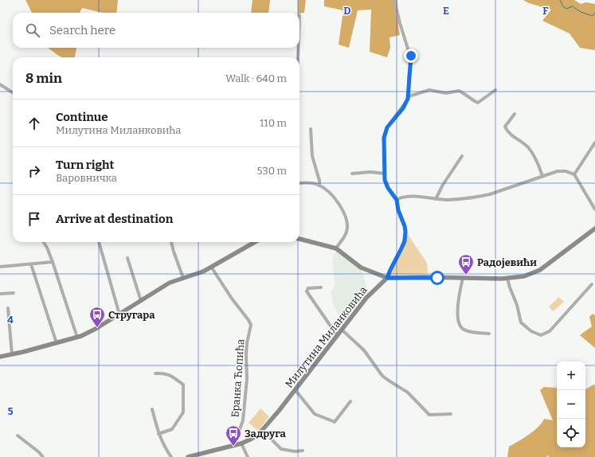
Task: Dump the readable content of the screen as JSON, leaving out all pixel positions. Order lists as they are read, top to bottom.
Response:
{
  "streets": {
    "main road": ["Милутина Миланковића"],
    "street": ["Бранка Ћопића"]
  },
  "crossings": [
    ["Милутина Миланковића", "Бранка Ћопића"]
  ],
  "places": {
    "bus stop": ["Радојевићи", "Стругара", "Задруга"]
  },
  "page": {
    "search": "Search here",
    "heading": ["8 min", "Walk · 640 m"],
    "list": [
      ["Continue", "Милутина Миланковића", "110 m"],
      ["Turn right", "Варовничка", "530 m"],
      "Arrive at destination"
    ],
    "map_buttons": ["+", "−"]
  },
  "grid": {
    "columns": ["D", "E", "F"],
    "rows": ["4", "5"]
  }
}
